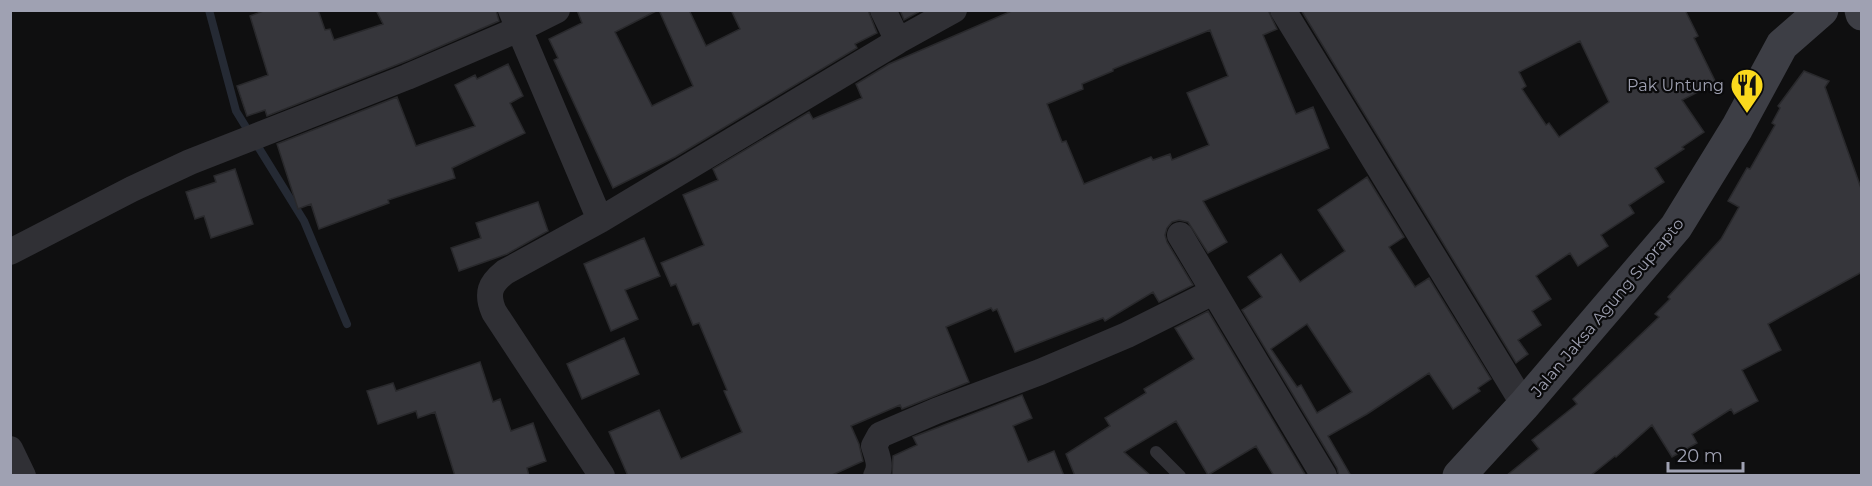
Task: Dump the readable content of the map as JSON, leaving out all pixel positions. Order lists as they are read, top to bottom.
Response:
{
  "streets": {
    "main road": ["Jalan Jaksa Agung Suprapto"]
  },
  "places": {
    "restaurant": ["Pak Untung"]
  },
  "scale_bar": "20 m"
}
